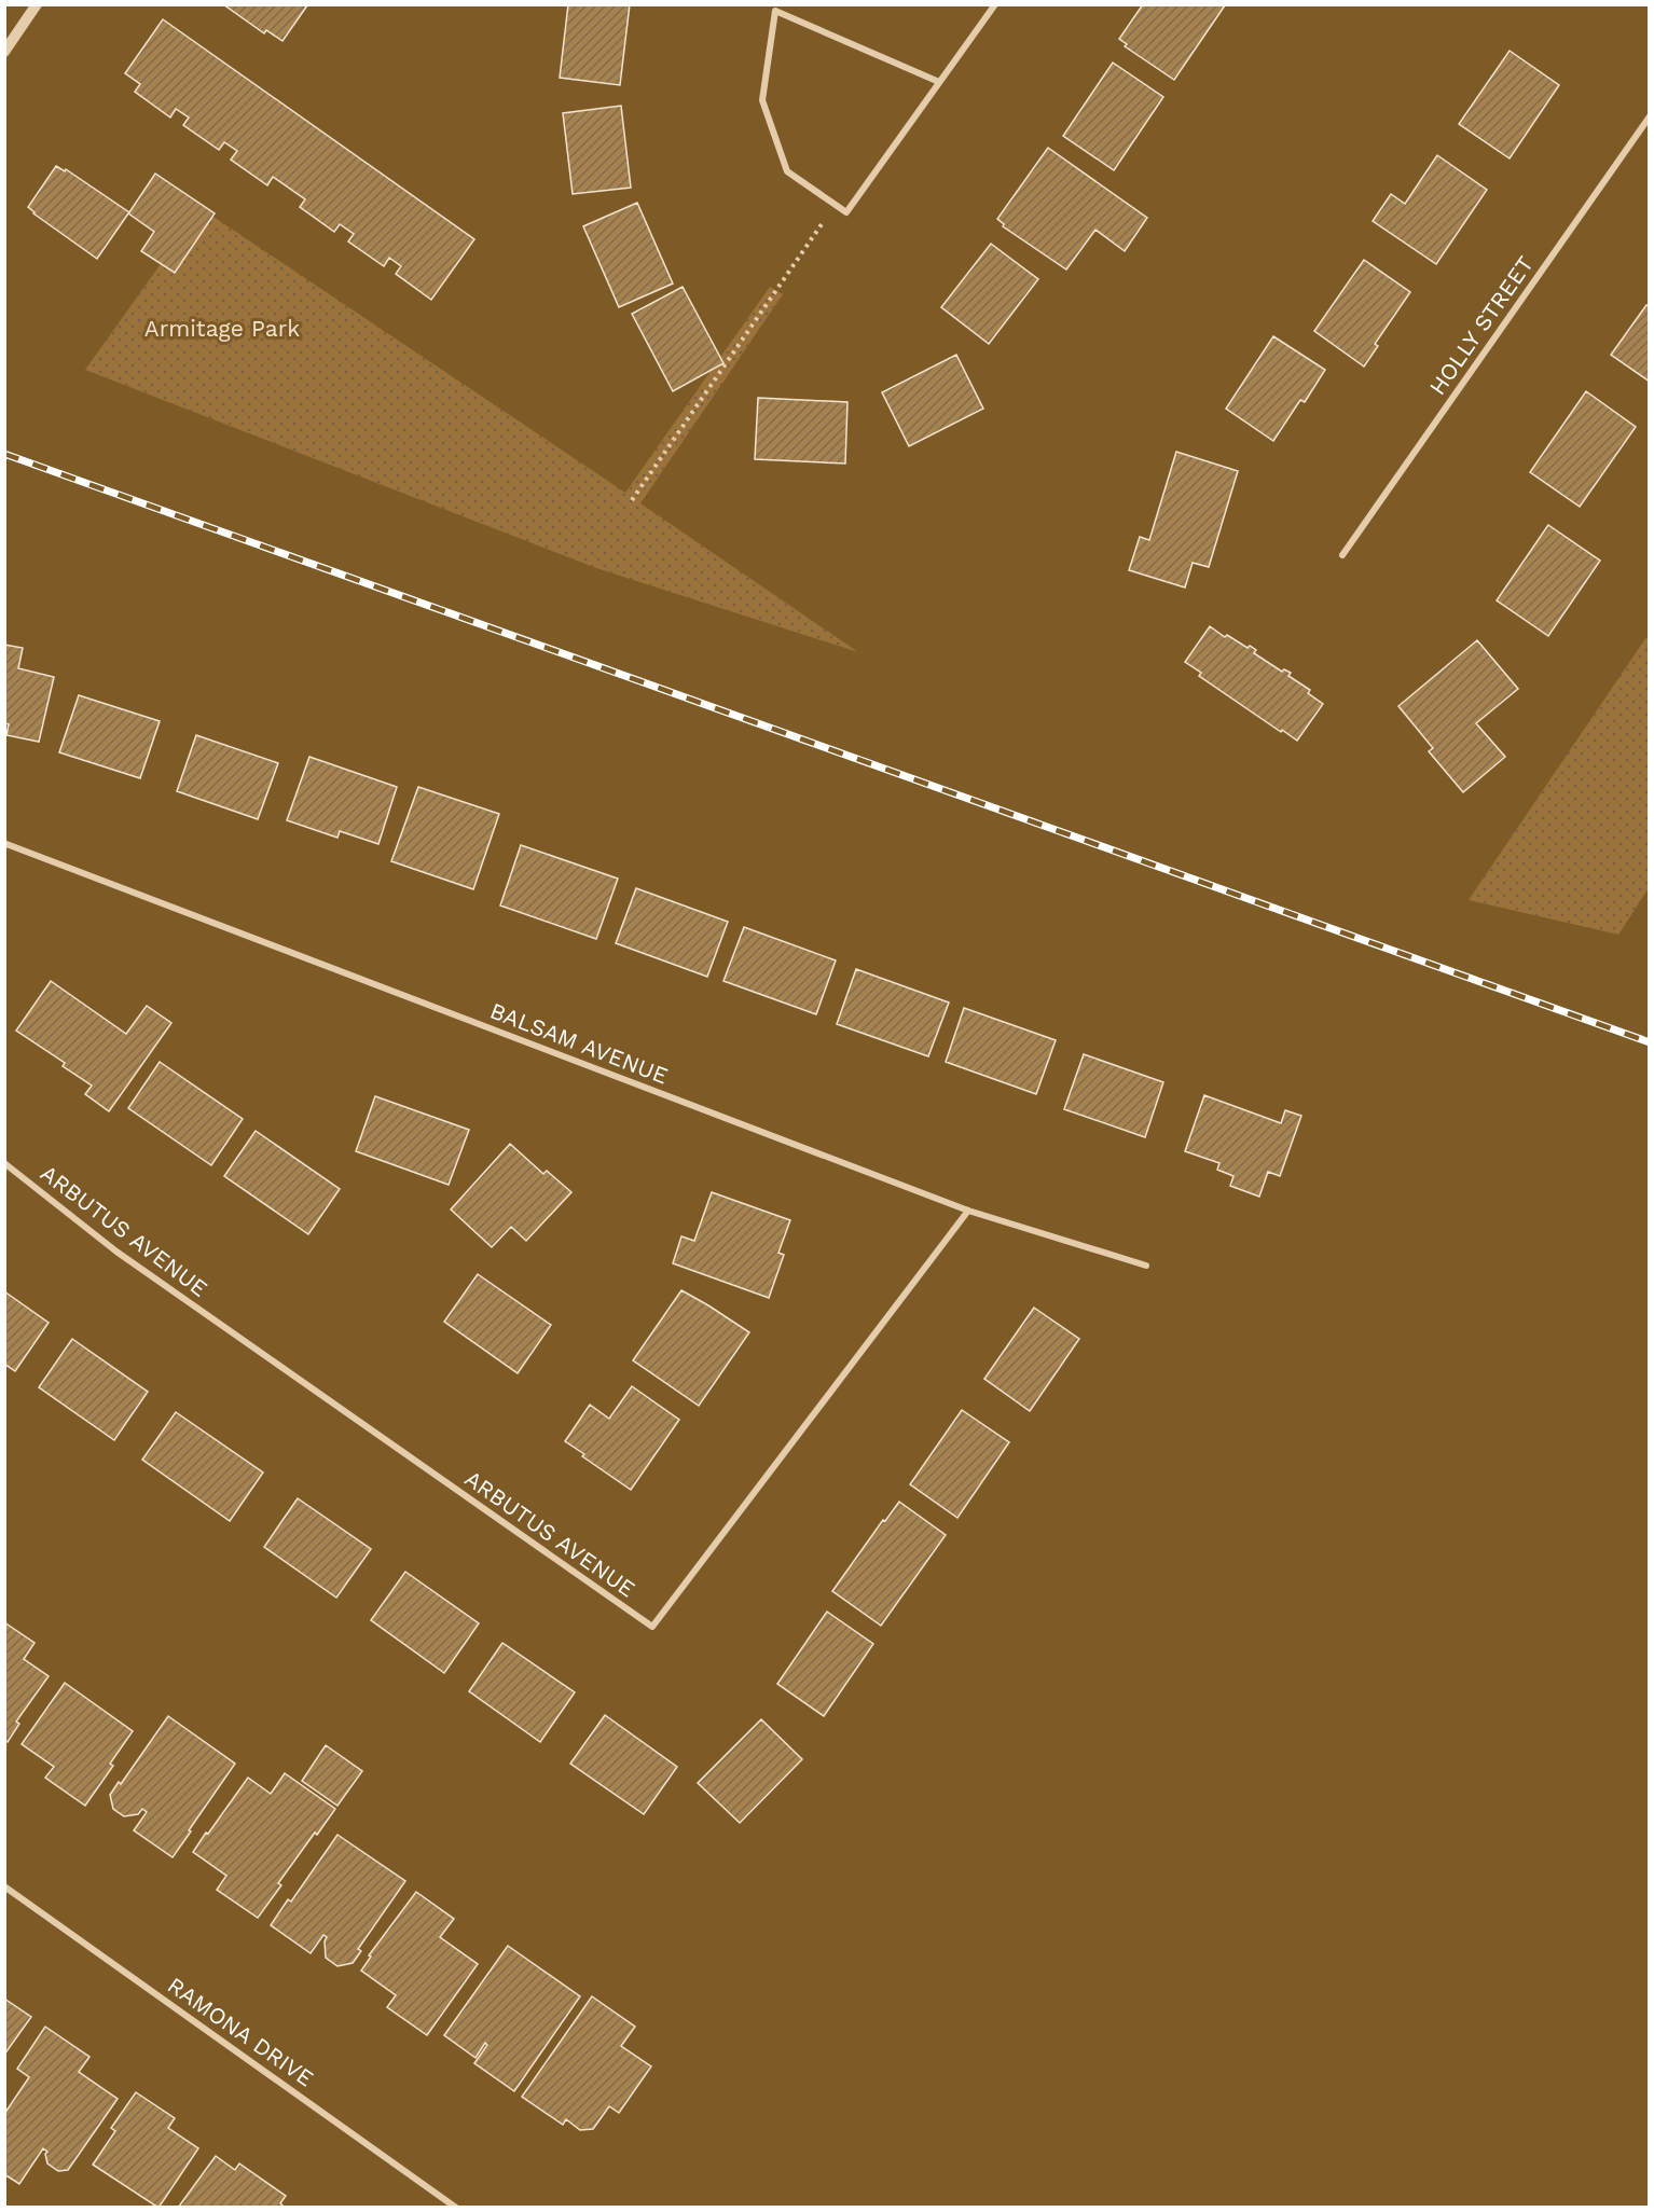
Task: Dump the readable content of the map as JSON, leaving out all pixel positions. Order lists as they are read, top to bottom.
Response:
{
  "streets": {
    "street": [
      "HOLLY STREET",
      "BALSAM AVENUE",
      "ARBUTUS AVENUE",
      "RAMONA DRIVE"
    ]
  },
  "crossings": [
    ["BALSAM AVENUE", "ARBUTUS AVENUE"]
  ],
  "parks": ["Armitage Park"]
}
